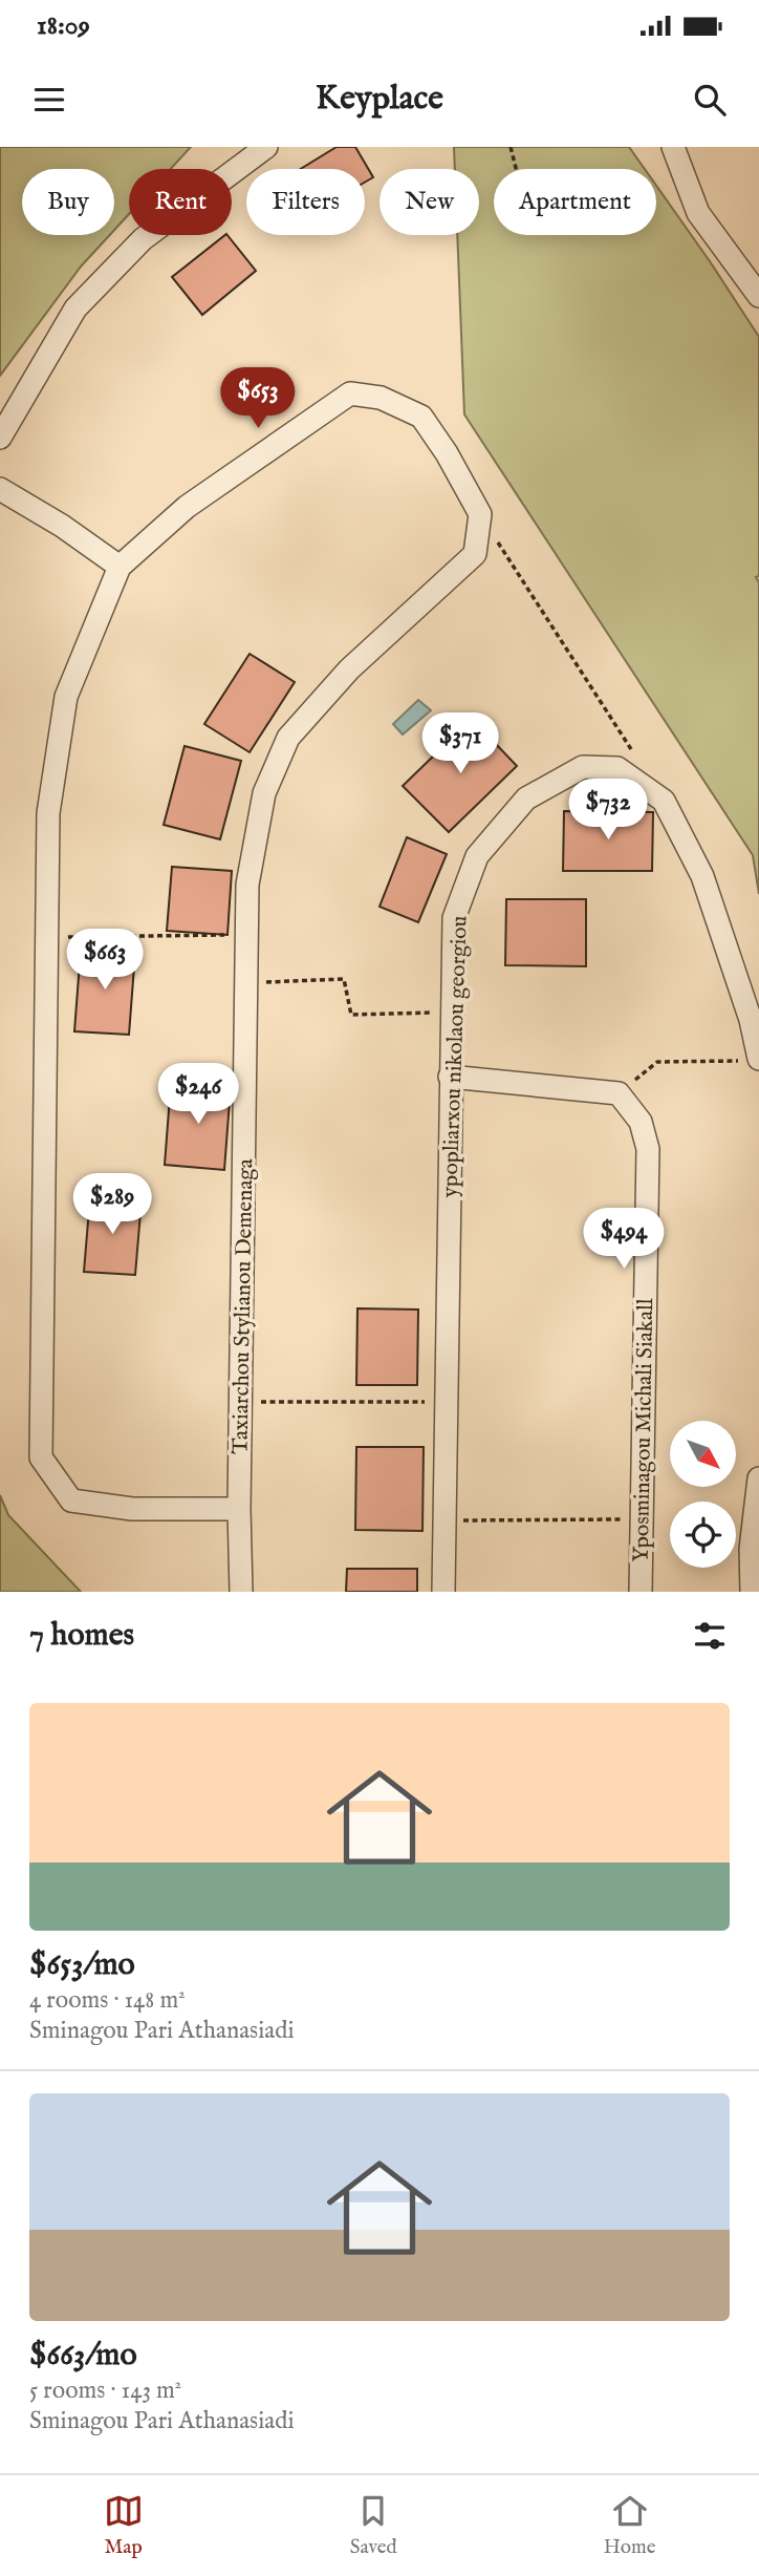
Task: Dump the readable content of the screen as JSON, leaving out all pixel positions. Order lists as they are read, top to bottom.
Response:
{
  "streets": {
    "street": ["ypopliarxou nikolaou georgiou", "Taxiarchou Stylianou Demenaga", "Yposminagou Michali Siakall"]
  },
  "north": "bottom right",
  "page": {
    "status": "18:09",
    "header": "Keyplace",
    "chip": [
      "Buy",
      "Rent",
      "Filters",
      "New",
      "Apartment"
    ],
    "price": [
      "$653",
      "$371",
      "$732",
      "$663",
      "$246",
      "$289",
      "$494"
    ],
    "heading": "7 homes",
    "list": [
      {
        "name": "$653/mo",
        "note": "4 rooms · 148 m² · Sminagou Pari Athanasiadi"
      },
      {
        "name": "$663/mo",
        "note": "5 rooms · 143 m² · Sminagou Pari Athanasiadi"
      }
    ],
    "tabs": ["Map", "Saved", "Home"]
  }
}
